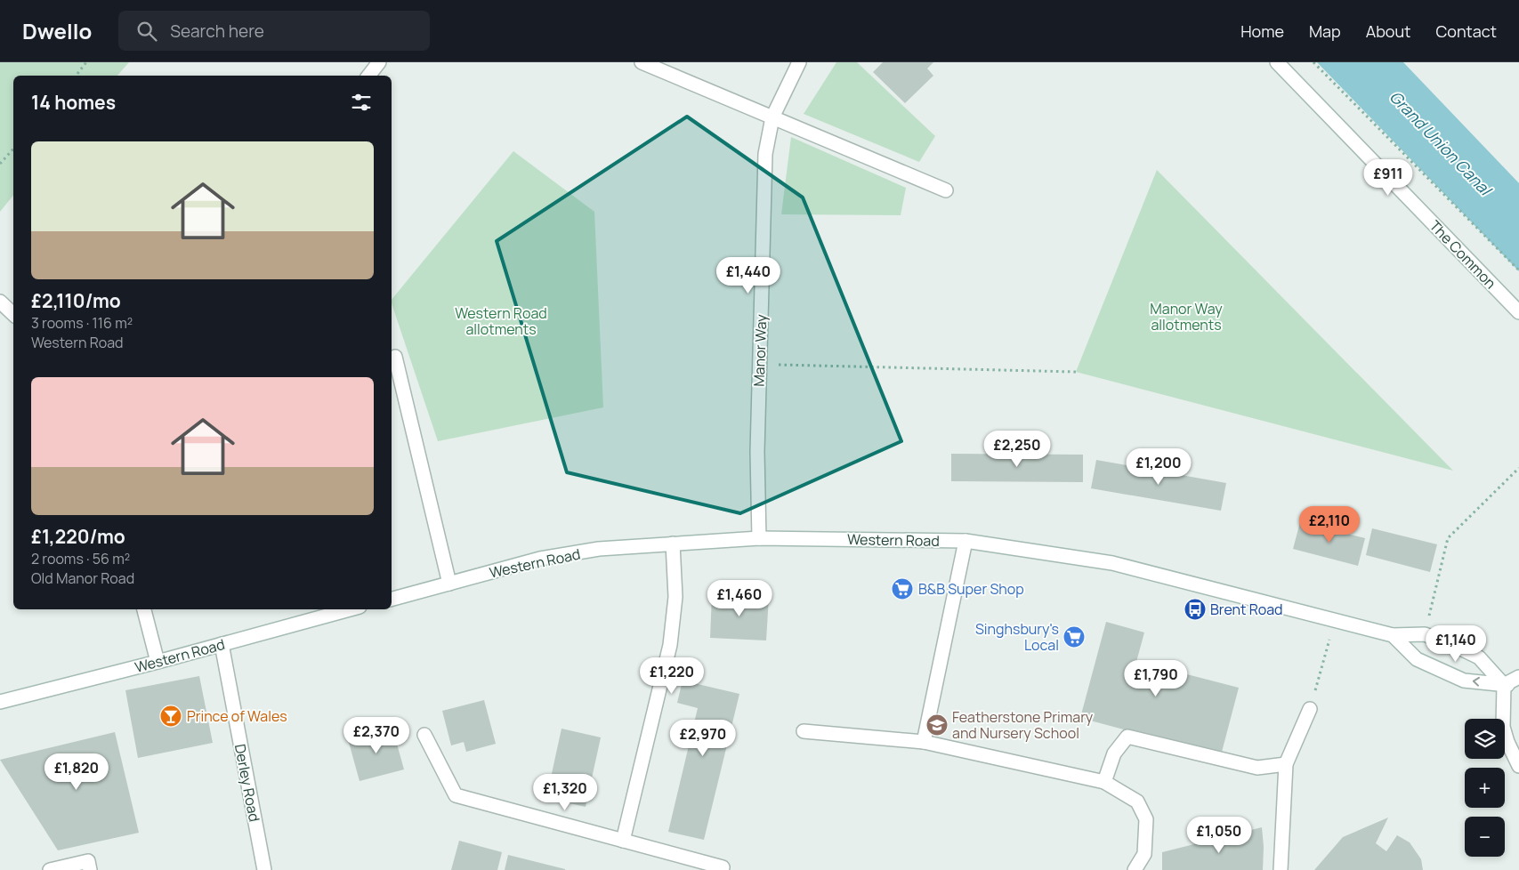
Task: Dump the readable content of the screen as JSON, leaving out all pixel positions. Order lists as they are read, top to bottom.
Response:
{
  "streets": {
    "street": [
      "The Common",
      "Manor Way",
      "Western Road",
      "Derley Road"
    ]
  },
  "crossings": [
    ["Manor Way", "Western Road"],
    ["Western Road", "Derley Road"]
  ],
  "water": ["Grand Union Canal"],
  "parks": ["Manor Way allotments", "Western Road allotments"],
  "places": {
    "supermarket": ["B&B Super Shop", "Singhsbury's Local"],
    "bus stop": ["Brent Road"],
    "bar": ["Prince of Wales"],
    "school or university": ["Featherstone Primary and Nursery School"]
  },
  "page": {
    "header": "Dwello",
    "search": "Search here",
    "nav": [
      "Home",
      "Map",
      "About",
      "Contact"
    ],
    "heading": "14 homes",
    "list": [
      {
        "name": "£2,110/mo",
        "note": "3 rooms · 116 m² · Western Road"
      },
      {
        "name": "£1,220/mo",
        "note": "2 rooms · 56 m² · Old Manor Road"
      }
    ],
    "price": [
      "£911",
      "£1,440",
      "£2,250",
      "£1,200",
      "£2,110",
      "£1,460",
      "£1,140",
      "£1,220",
      "£1,790",
      "£2,370",
      "£2,970",
      "£1,820",
      "£1,320",
      "£1,050"
    ],
    "map_buttons": ["+", "−"]
  }
}
